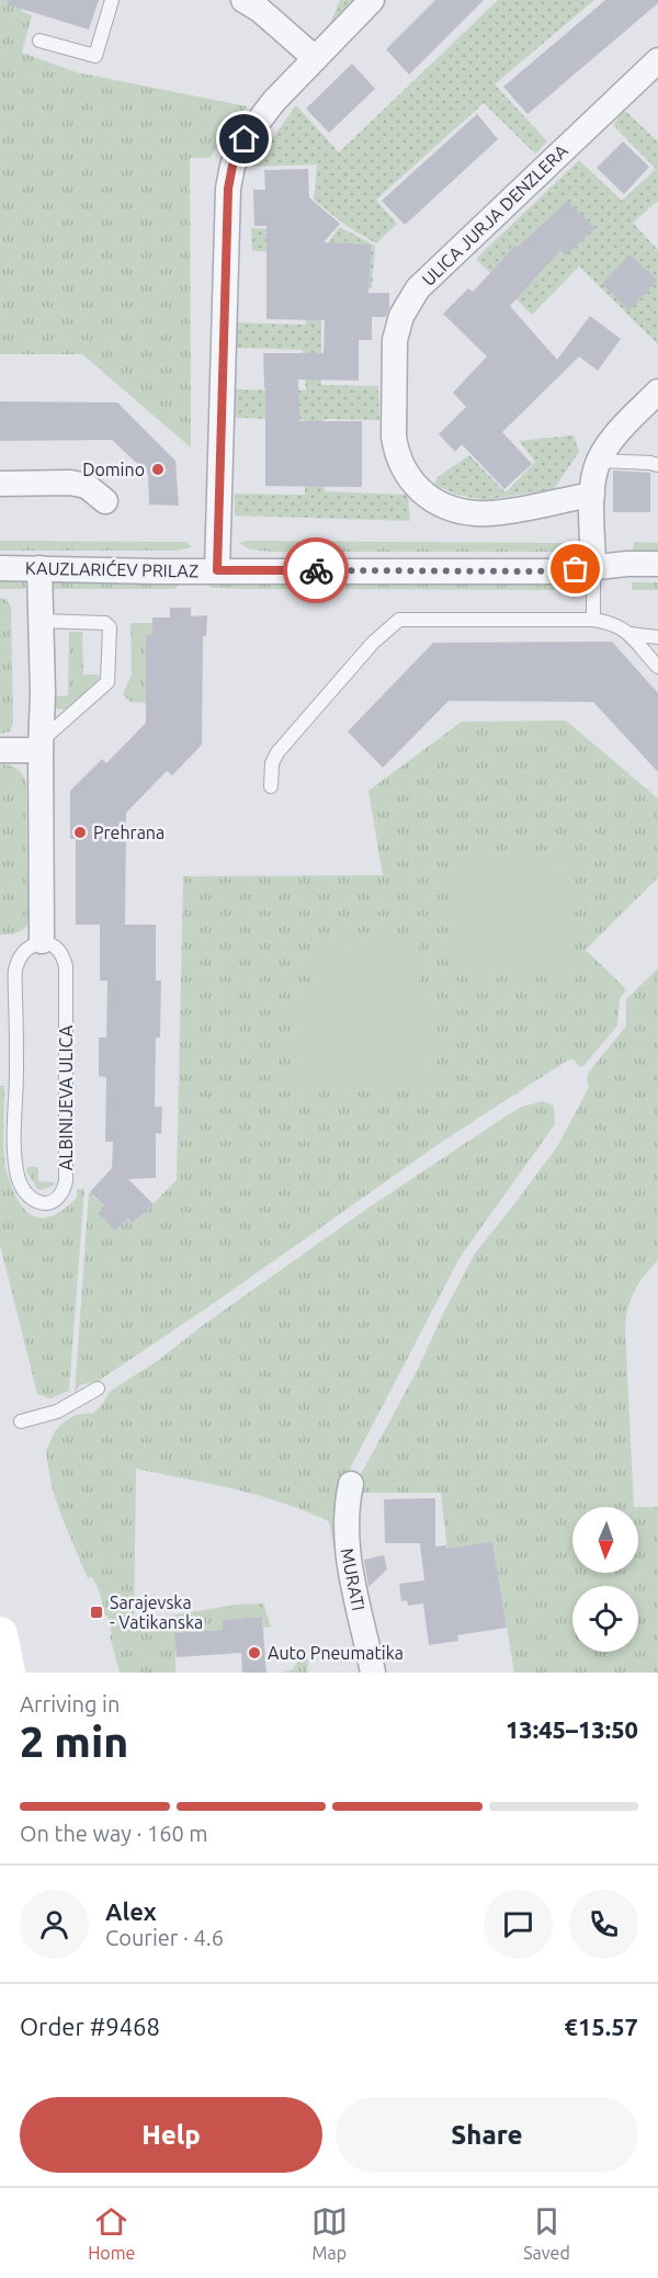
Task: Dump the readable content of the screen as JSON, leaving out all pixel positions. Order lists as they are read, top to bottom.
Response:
{
  "streets": {
    "street": ["ULICA JURJA DENZLERA", "KAUZLARIĆEV PRILAZ", "MURATI"],
    "lane": ["ALBINIJEVA ULICA"]
  },
  "places": {
    "other": ["Domino", "Prehrana", "Auto Pneumatika"],
    "transit": ["Sarajevska - Vatikanska"]
  },
  "north": "bottom",
  "page": {
    "heading": ["2 min", "Arriving in", "13:45–13:50"],
    "panel": [
      "Alex",
      "Courier · 4.6",
      "Order #9468",
      "€15.57"
    ],
    "bar": "On the way · 160 m",
    "buttons": ["Help", "Share"],
    "tabs": ["Home", "Map", "Saved"]
  }
}
